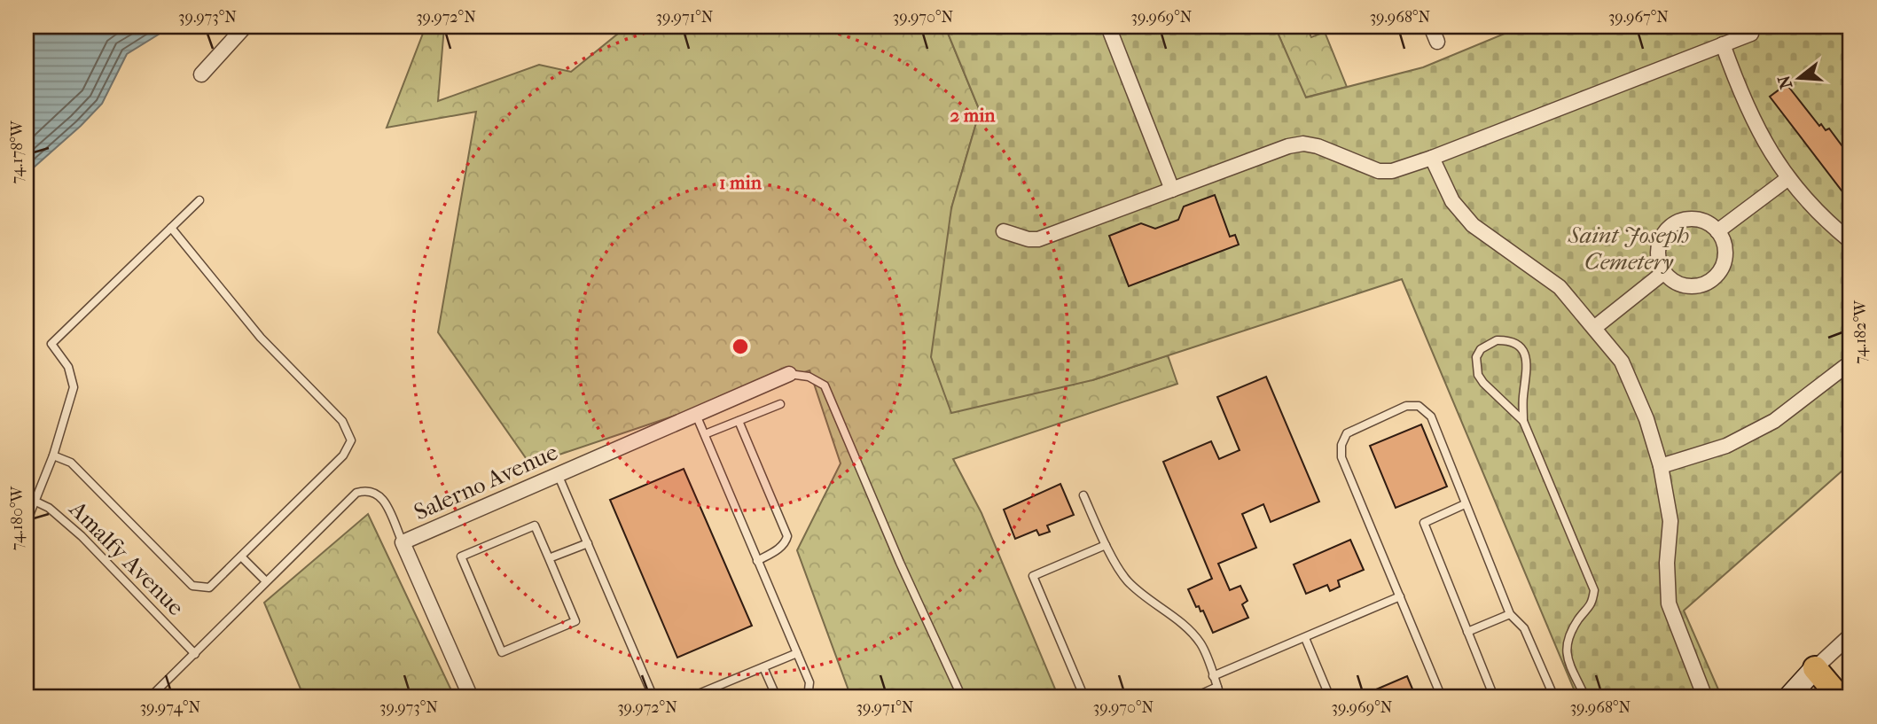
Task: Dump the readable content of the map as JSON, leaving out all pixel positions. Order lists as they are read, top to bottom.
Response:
{
  "streets": {
    "street": ["Salerno Avenue"],
    "lane": ["Amalfy Avenue"]
  },
  "crossings": [
    ["Salerno Avenue", "Amalfy Avenue"]
  ],
  "parks": ["Saint Joseph Cemetery"],
  "north": "left",
  "coordinates": [
    "39.973°N",
    "39.972°N",
    "39.971°N",
    "39.970°N",
    "39.969°N",
    "39.968°N",
    "39.967°N",
    "74.178°W",
    "74.182°W",
    "74.180°W",
    "39.974°N"
  ],
  "rings": ["2 min", "1 min"]
}
